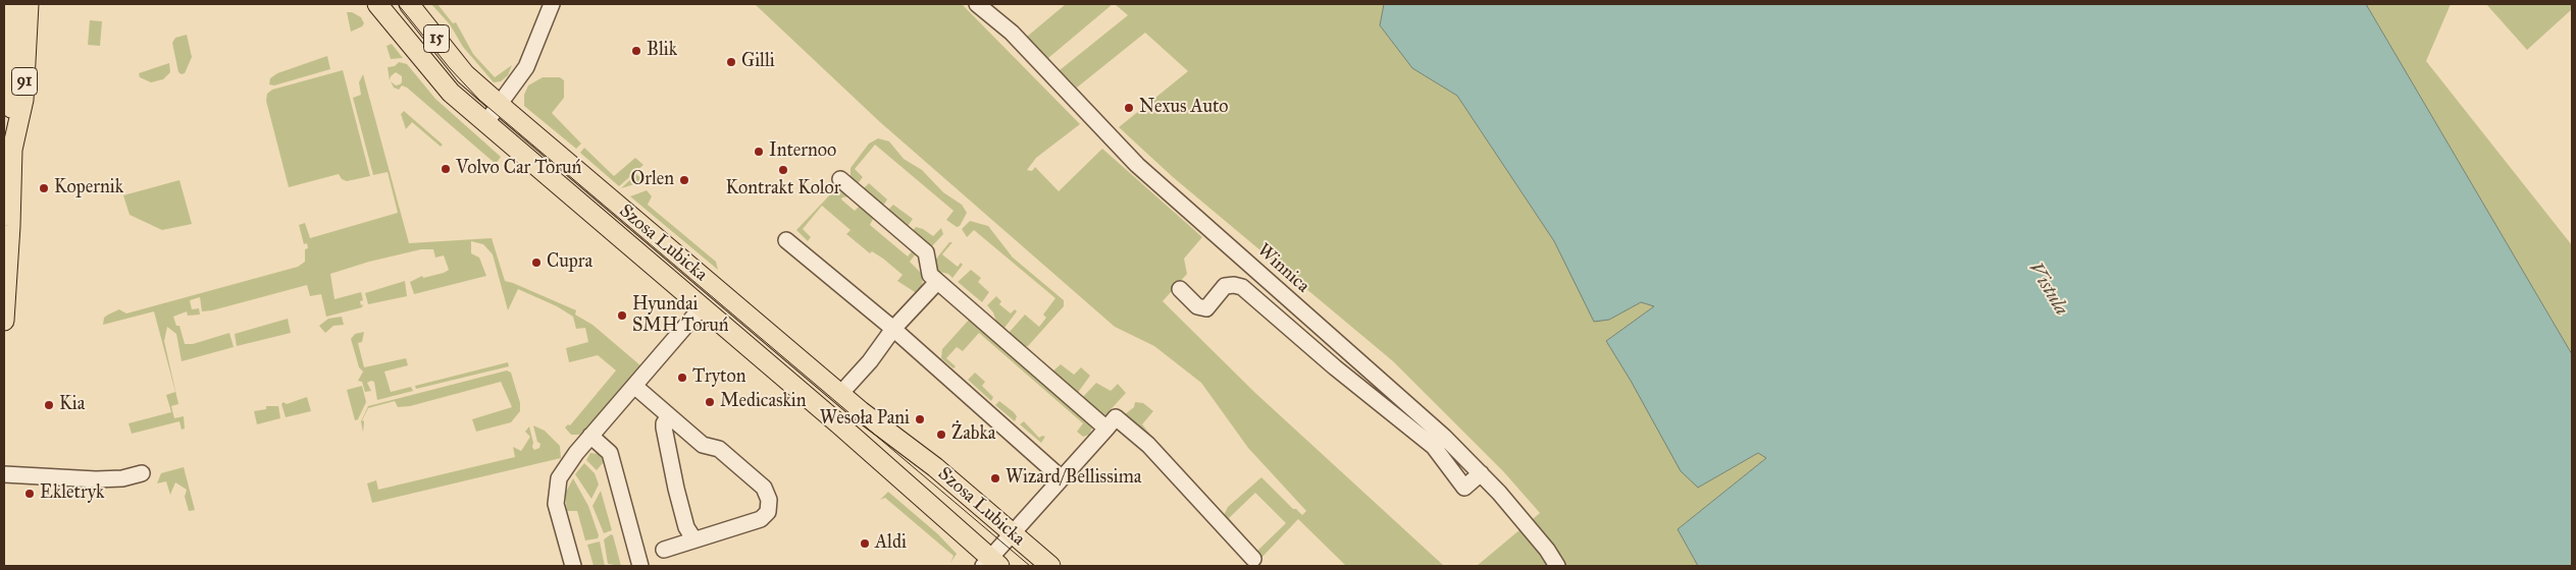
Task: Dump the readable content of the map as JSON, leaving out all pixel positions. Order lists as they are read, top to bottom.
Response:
{
  "streets": {
    "main road": ["15", "91", "Szosa Lubicka"],
    "street": ["Winnica"]
  },
  "water": ["Vistula"],
  "places": [
    "Blik",
    "Gilli",
    "Nexus Auto",
    "Internoo",
    "Volvo Car Toruń",
    "Kontrakt Kolor",
    "Orlen",
    "Kopernik",
    "Cupra",
    "Hyundai SMH Toruń",
    "Tryton",
    "Medicaskin",
    "Kia",
    "Wesoła Pani",
    "Żabka",
    "Wizard/Bellissima",
    "Ekletryk",
    "Aldi"
  ]
}
